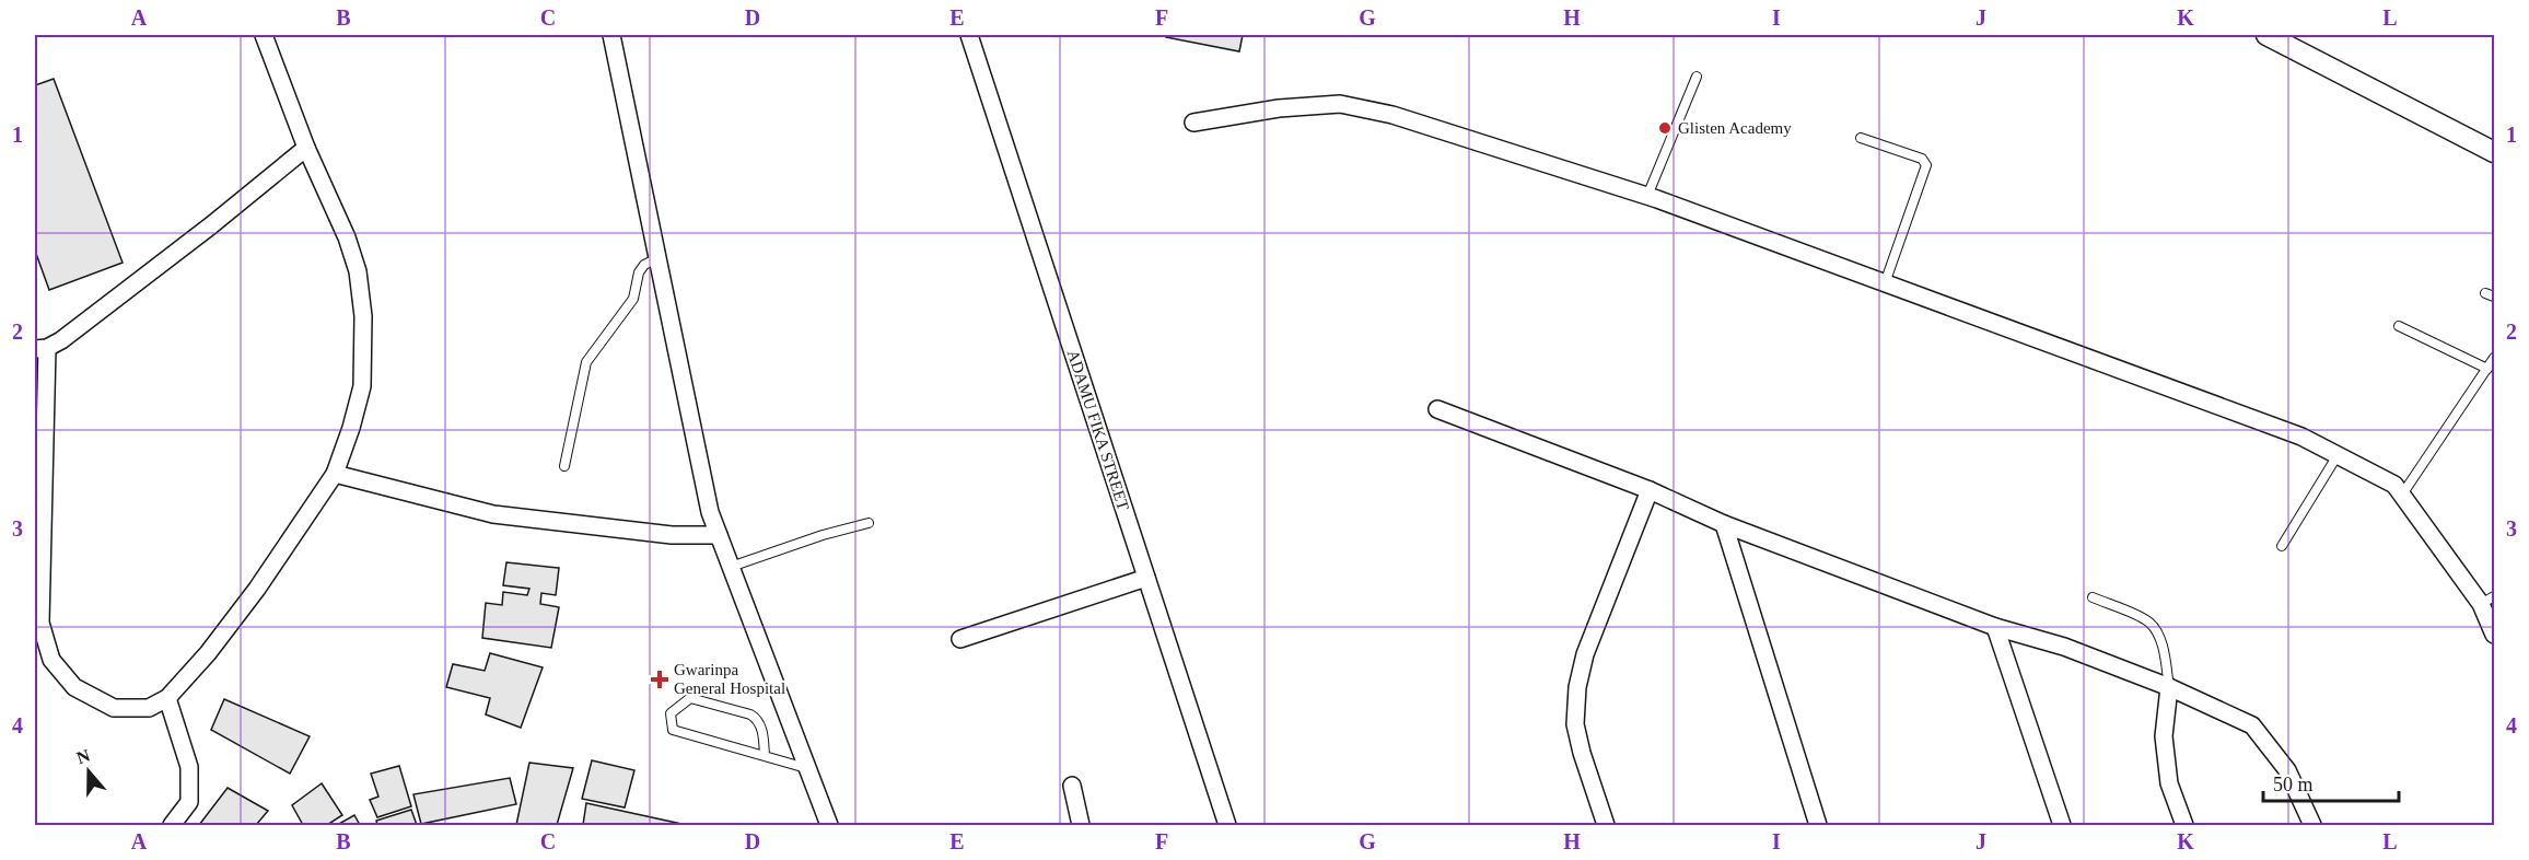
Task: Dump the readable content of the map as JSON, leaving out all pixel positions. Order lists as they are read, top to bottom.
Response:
{
  "streets": {
    "street": ["ADAMU FIKA STREET"]
  },
  "places": {
    "other": ["Glisten Academy"],
    "health": ["Gwarinpa General Hospital"]
  },
  "scale_bar": "50 m",
  "north": "top",
  "grid": {
    "columns": [
      "A",
      "B",
      "C",
      "D",
      "E",
      "F",
      "G",
      "H",
      "I",
      "J",
      "K",
      "L"
    ],
    "rows": [
      "1",
      "2",
      "3",
      "4"
    ]
  }
}
